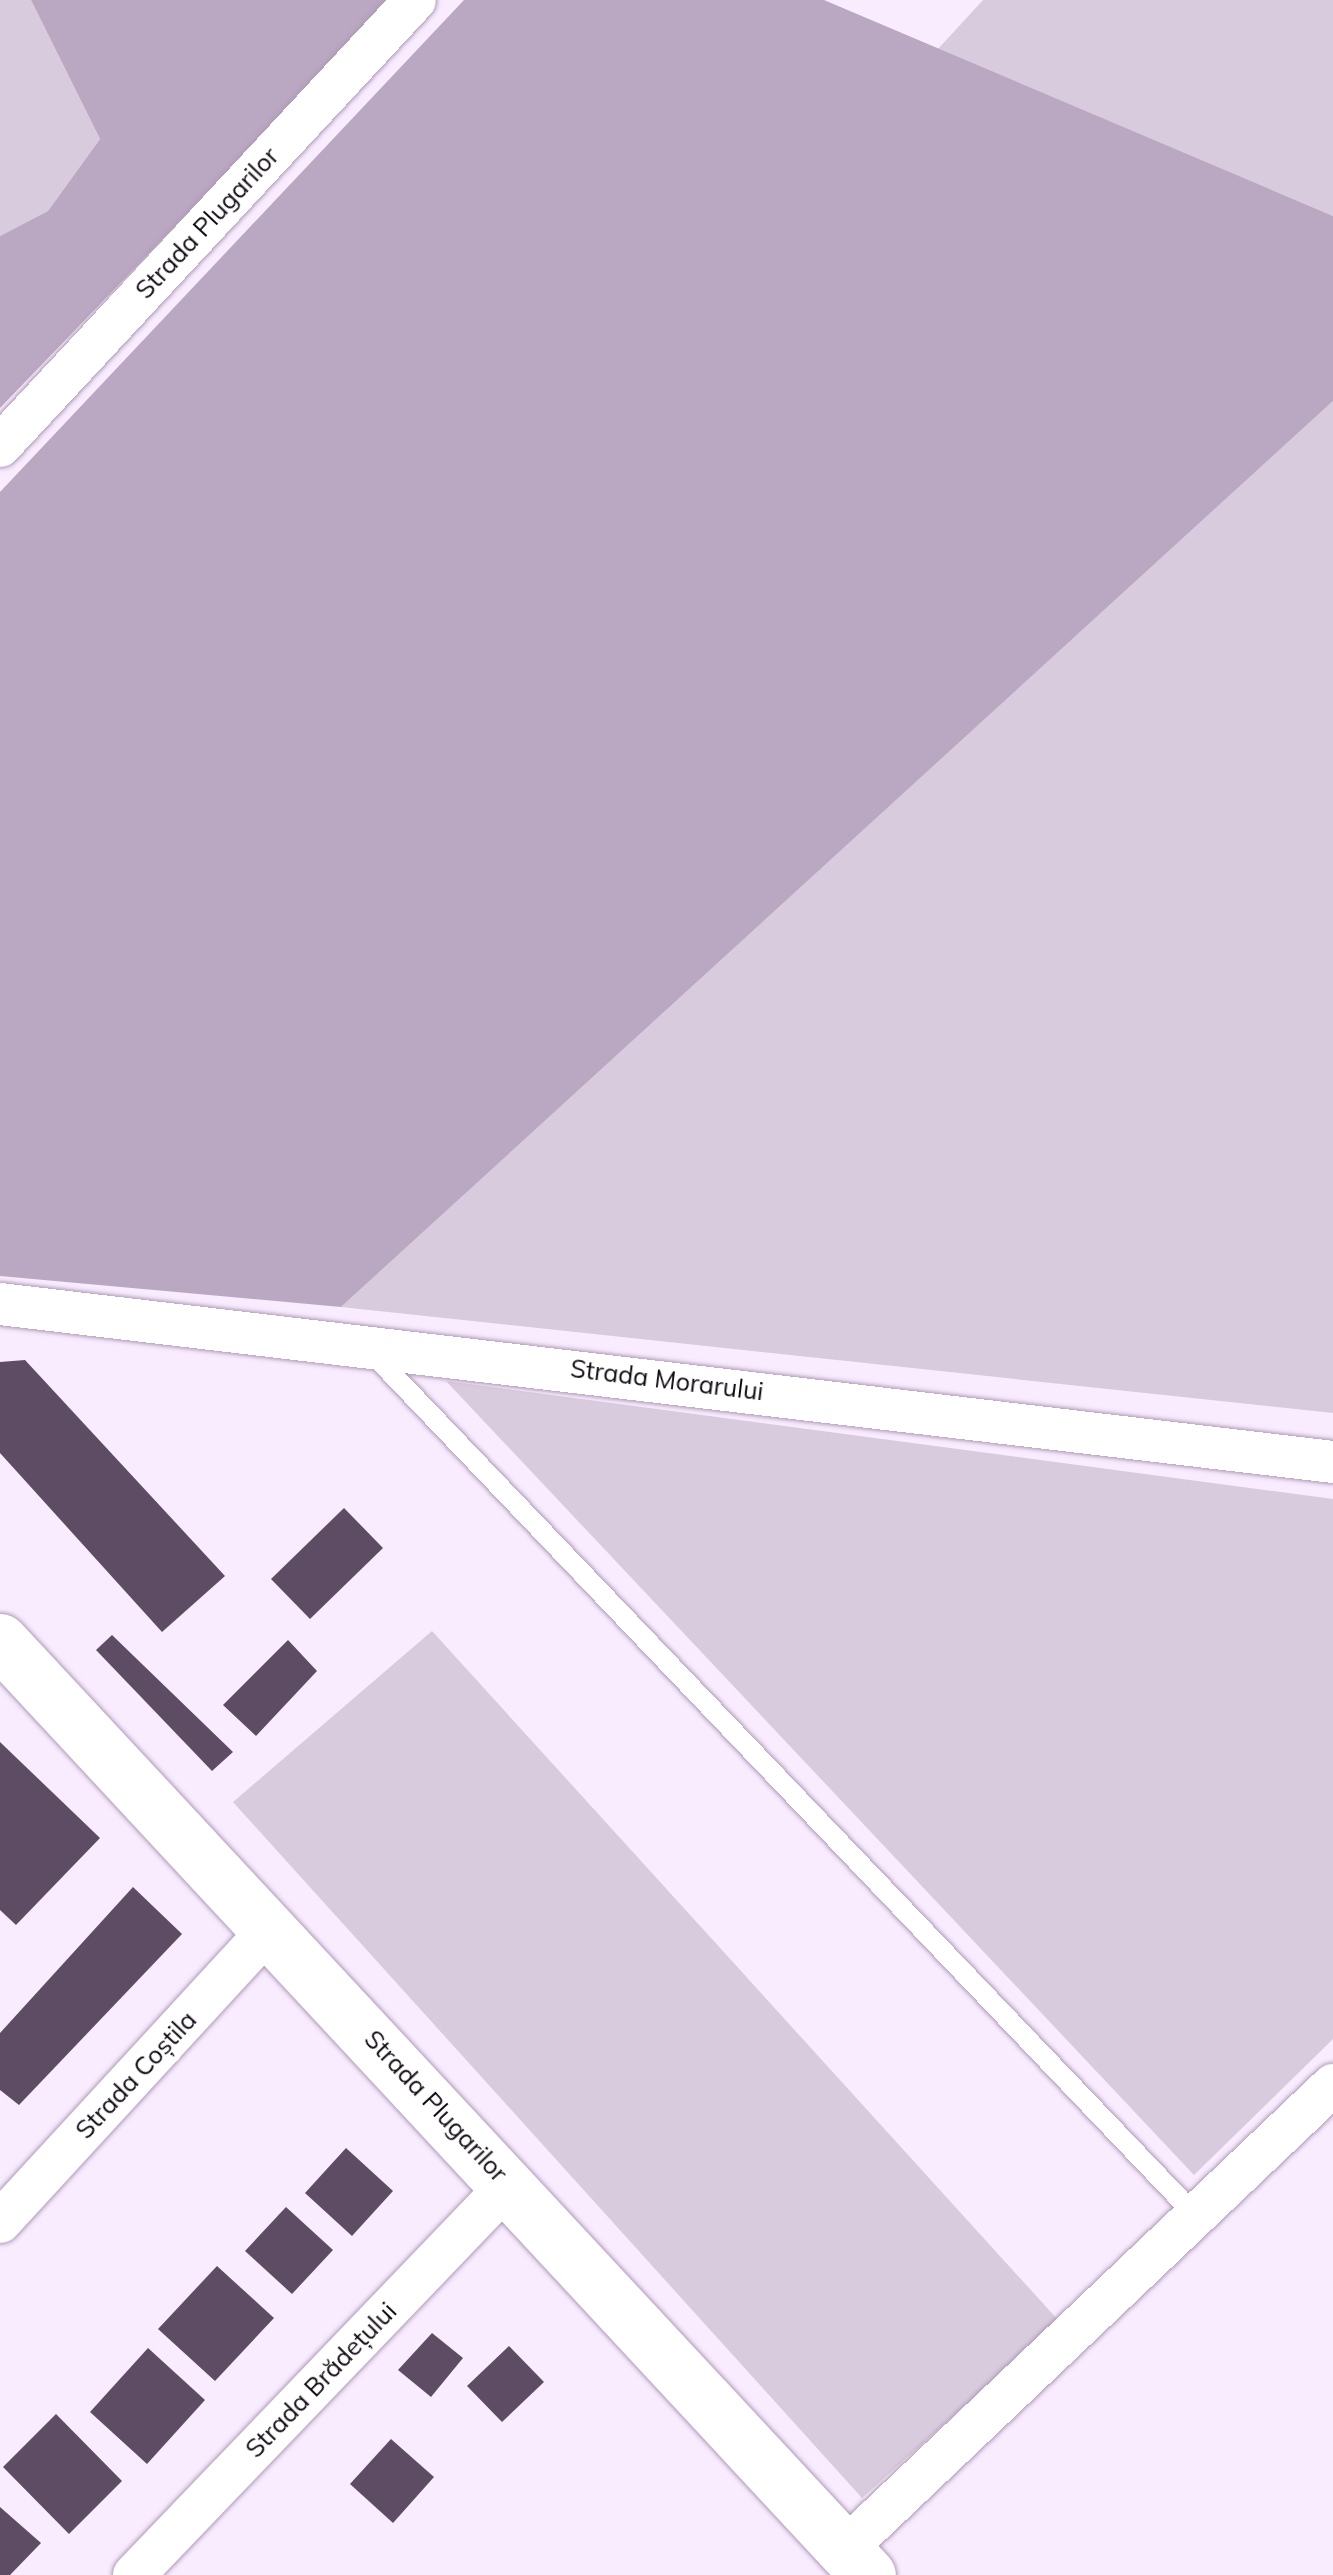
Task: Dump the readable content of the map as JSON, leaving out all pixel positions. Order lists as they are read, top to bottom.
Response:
{
  "streets": {
    "street": [
      "Strada Plugarilor",
      "Strada Morarului",
      "Strada Coștila",
      "Strada Brădețului"
    ]
  },
  "crossings": [
    ["Strada Plugarilor", "Strada Coștila"],
    ["Strada Plugarilor", "Strada Brădețului"]
  ]
}
